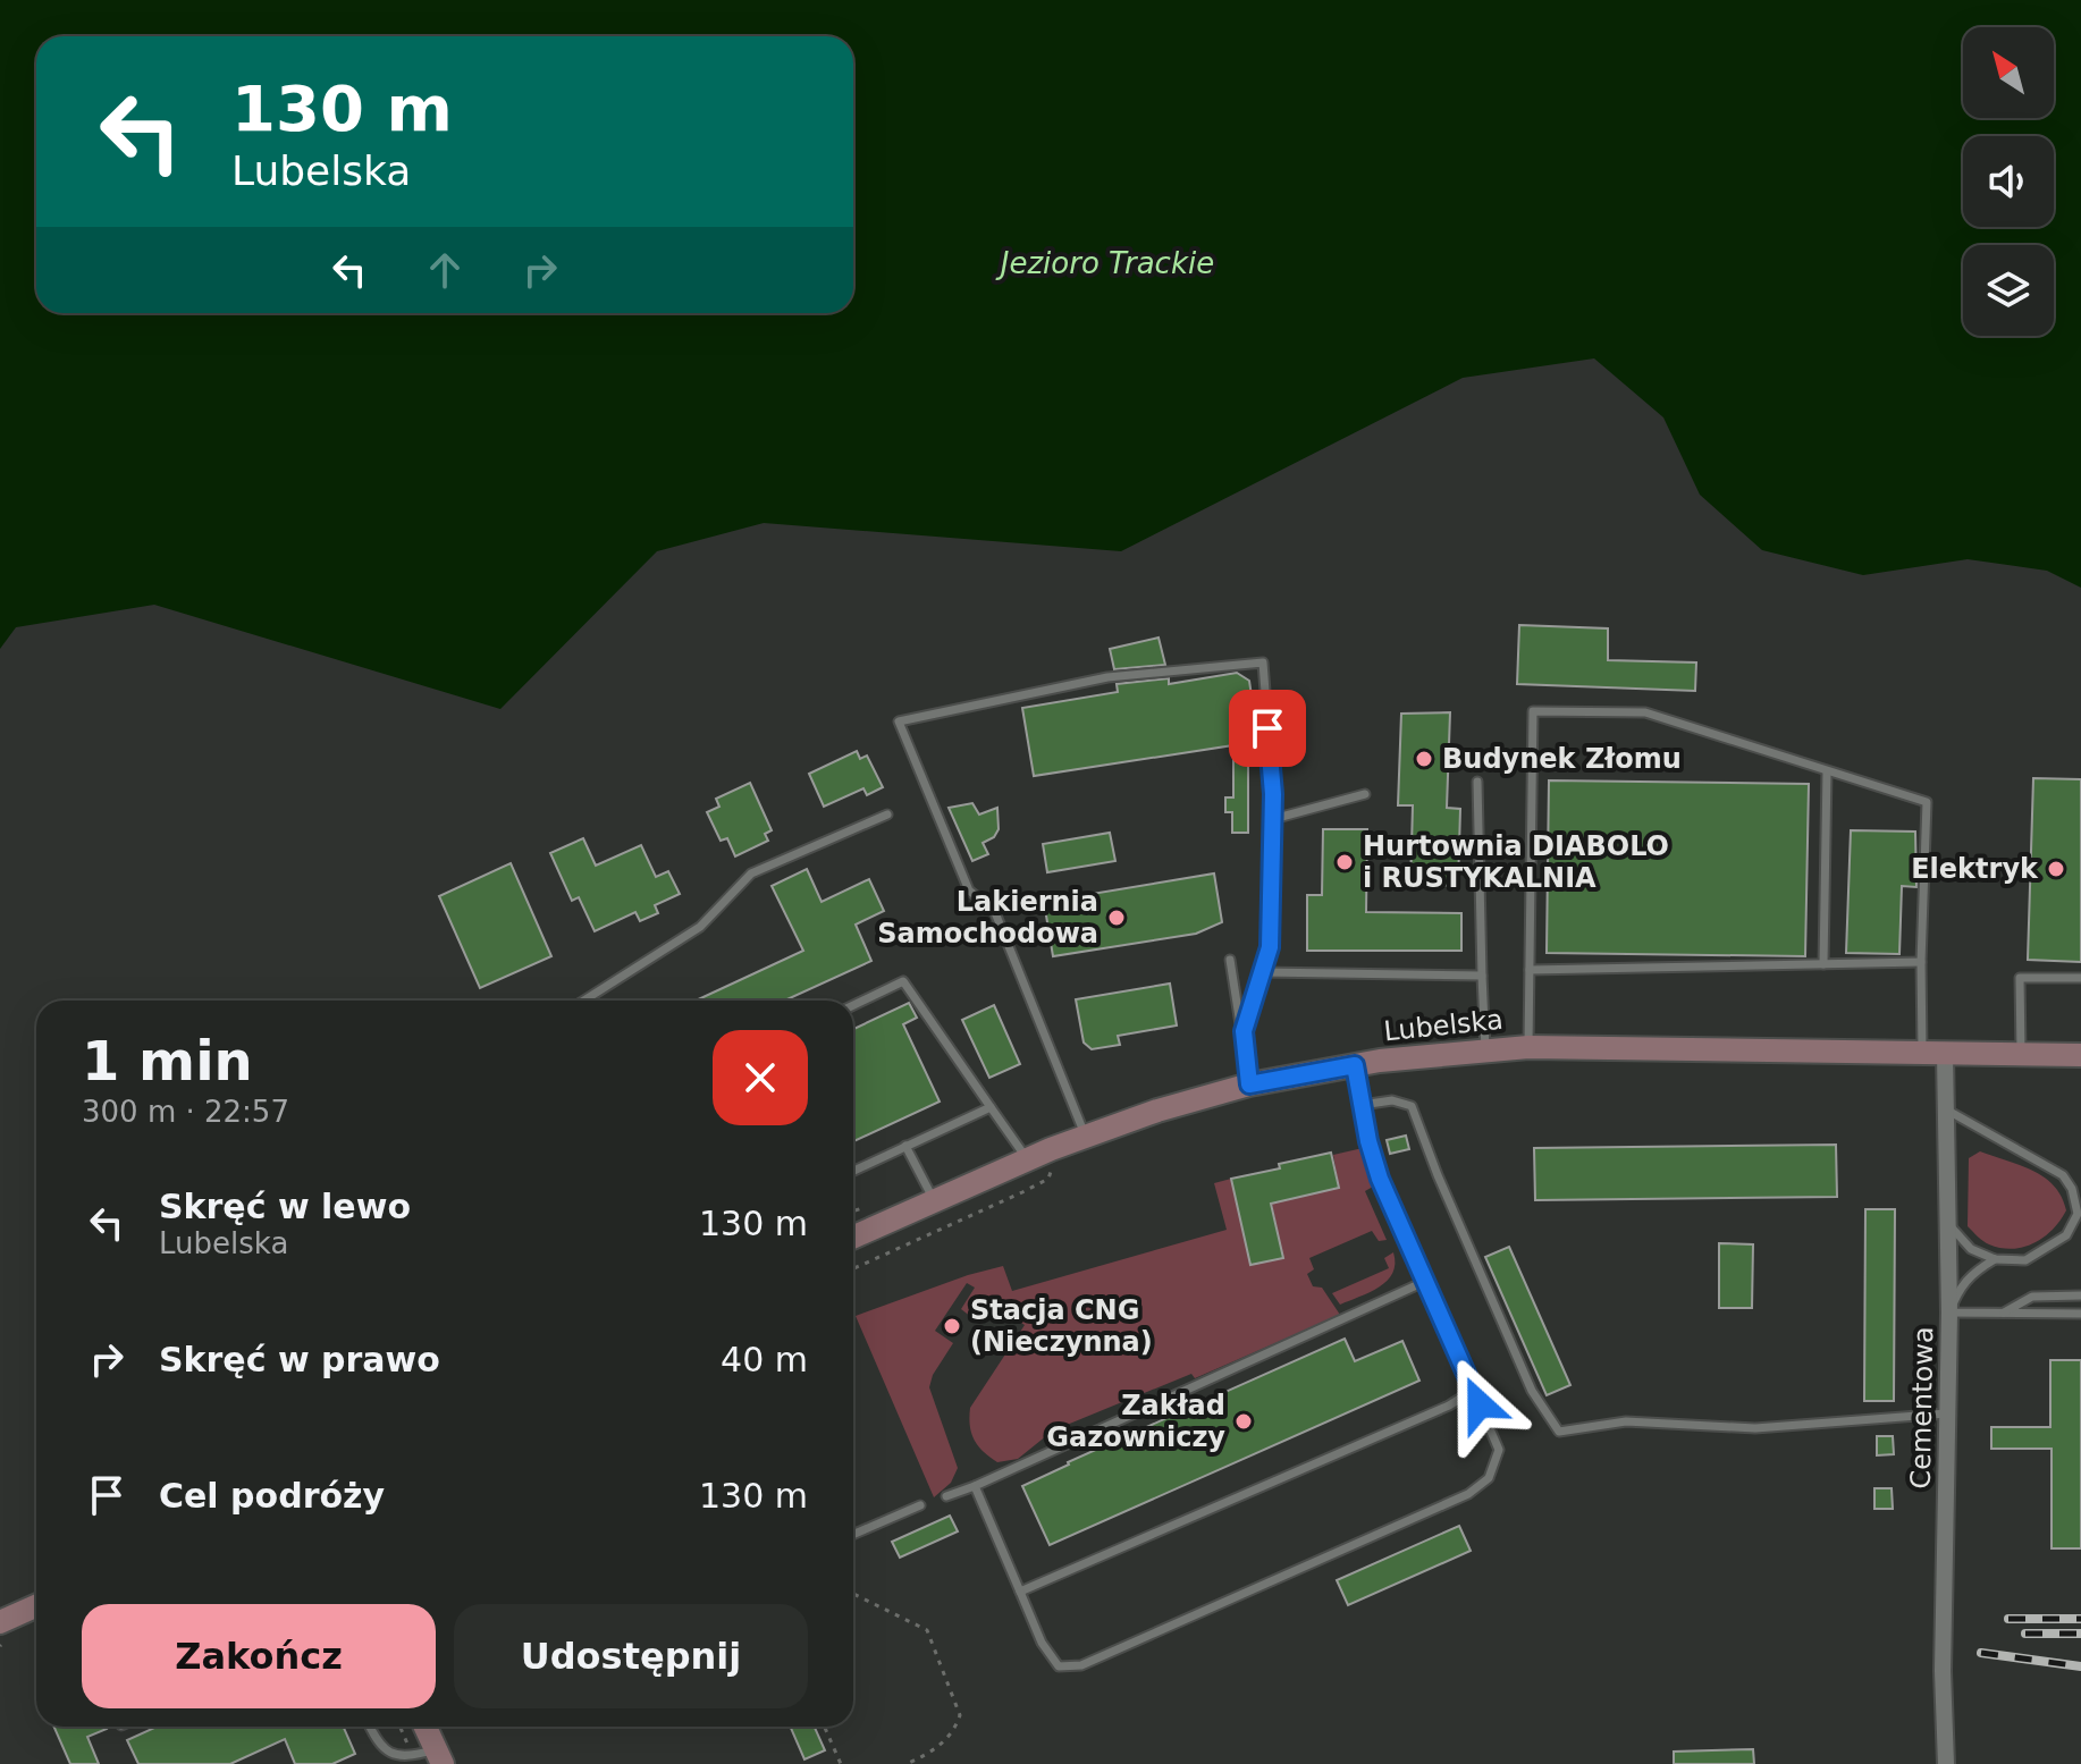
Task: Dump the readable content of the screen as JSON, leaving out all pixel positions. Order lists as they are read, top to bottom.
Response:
{
  "streets": {
    "street": ["Lubelska", "Cementowa"]
  },
  "crossings": [
    ["Lubelska", "Cementowa"]
  ],
  "water": ["Jezioro Trackie"],
  "places": [
    "Budynek Złomu",
    "Hurtownia DIABOLO i RUSTYKALNIA",
    "Elektryk",
    "Lakiernia Samochodowa",
    "Stacja CNG (Nieczynna)",
    "Zakład Gazowniczy"
  ],
  "north": "top left",
  "page": {
    "turn": ["130 m", "Lubelska"],
    "heading": ["1 min", "300 m · 22:57"],
    "list": [
      {
        "name": "Skręć w lewo",
        "note": "Lubelska",
        "value": "130 m"
      },
      {
        "name": "Skręć w prawo",
        "value": "40 m"
      },
      {
        "name": "Cel podróży",
        "value": "130 m"
      }
    ],
    "buttons": ["Zakończ", "Udostępnij"]
  }
}
